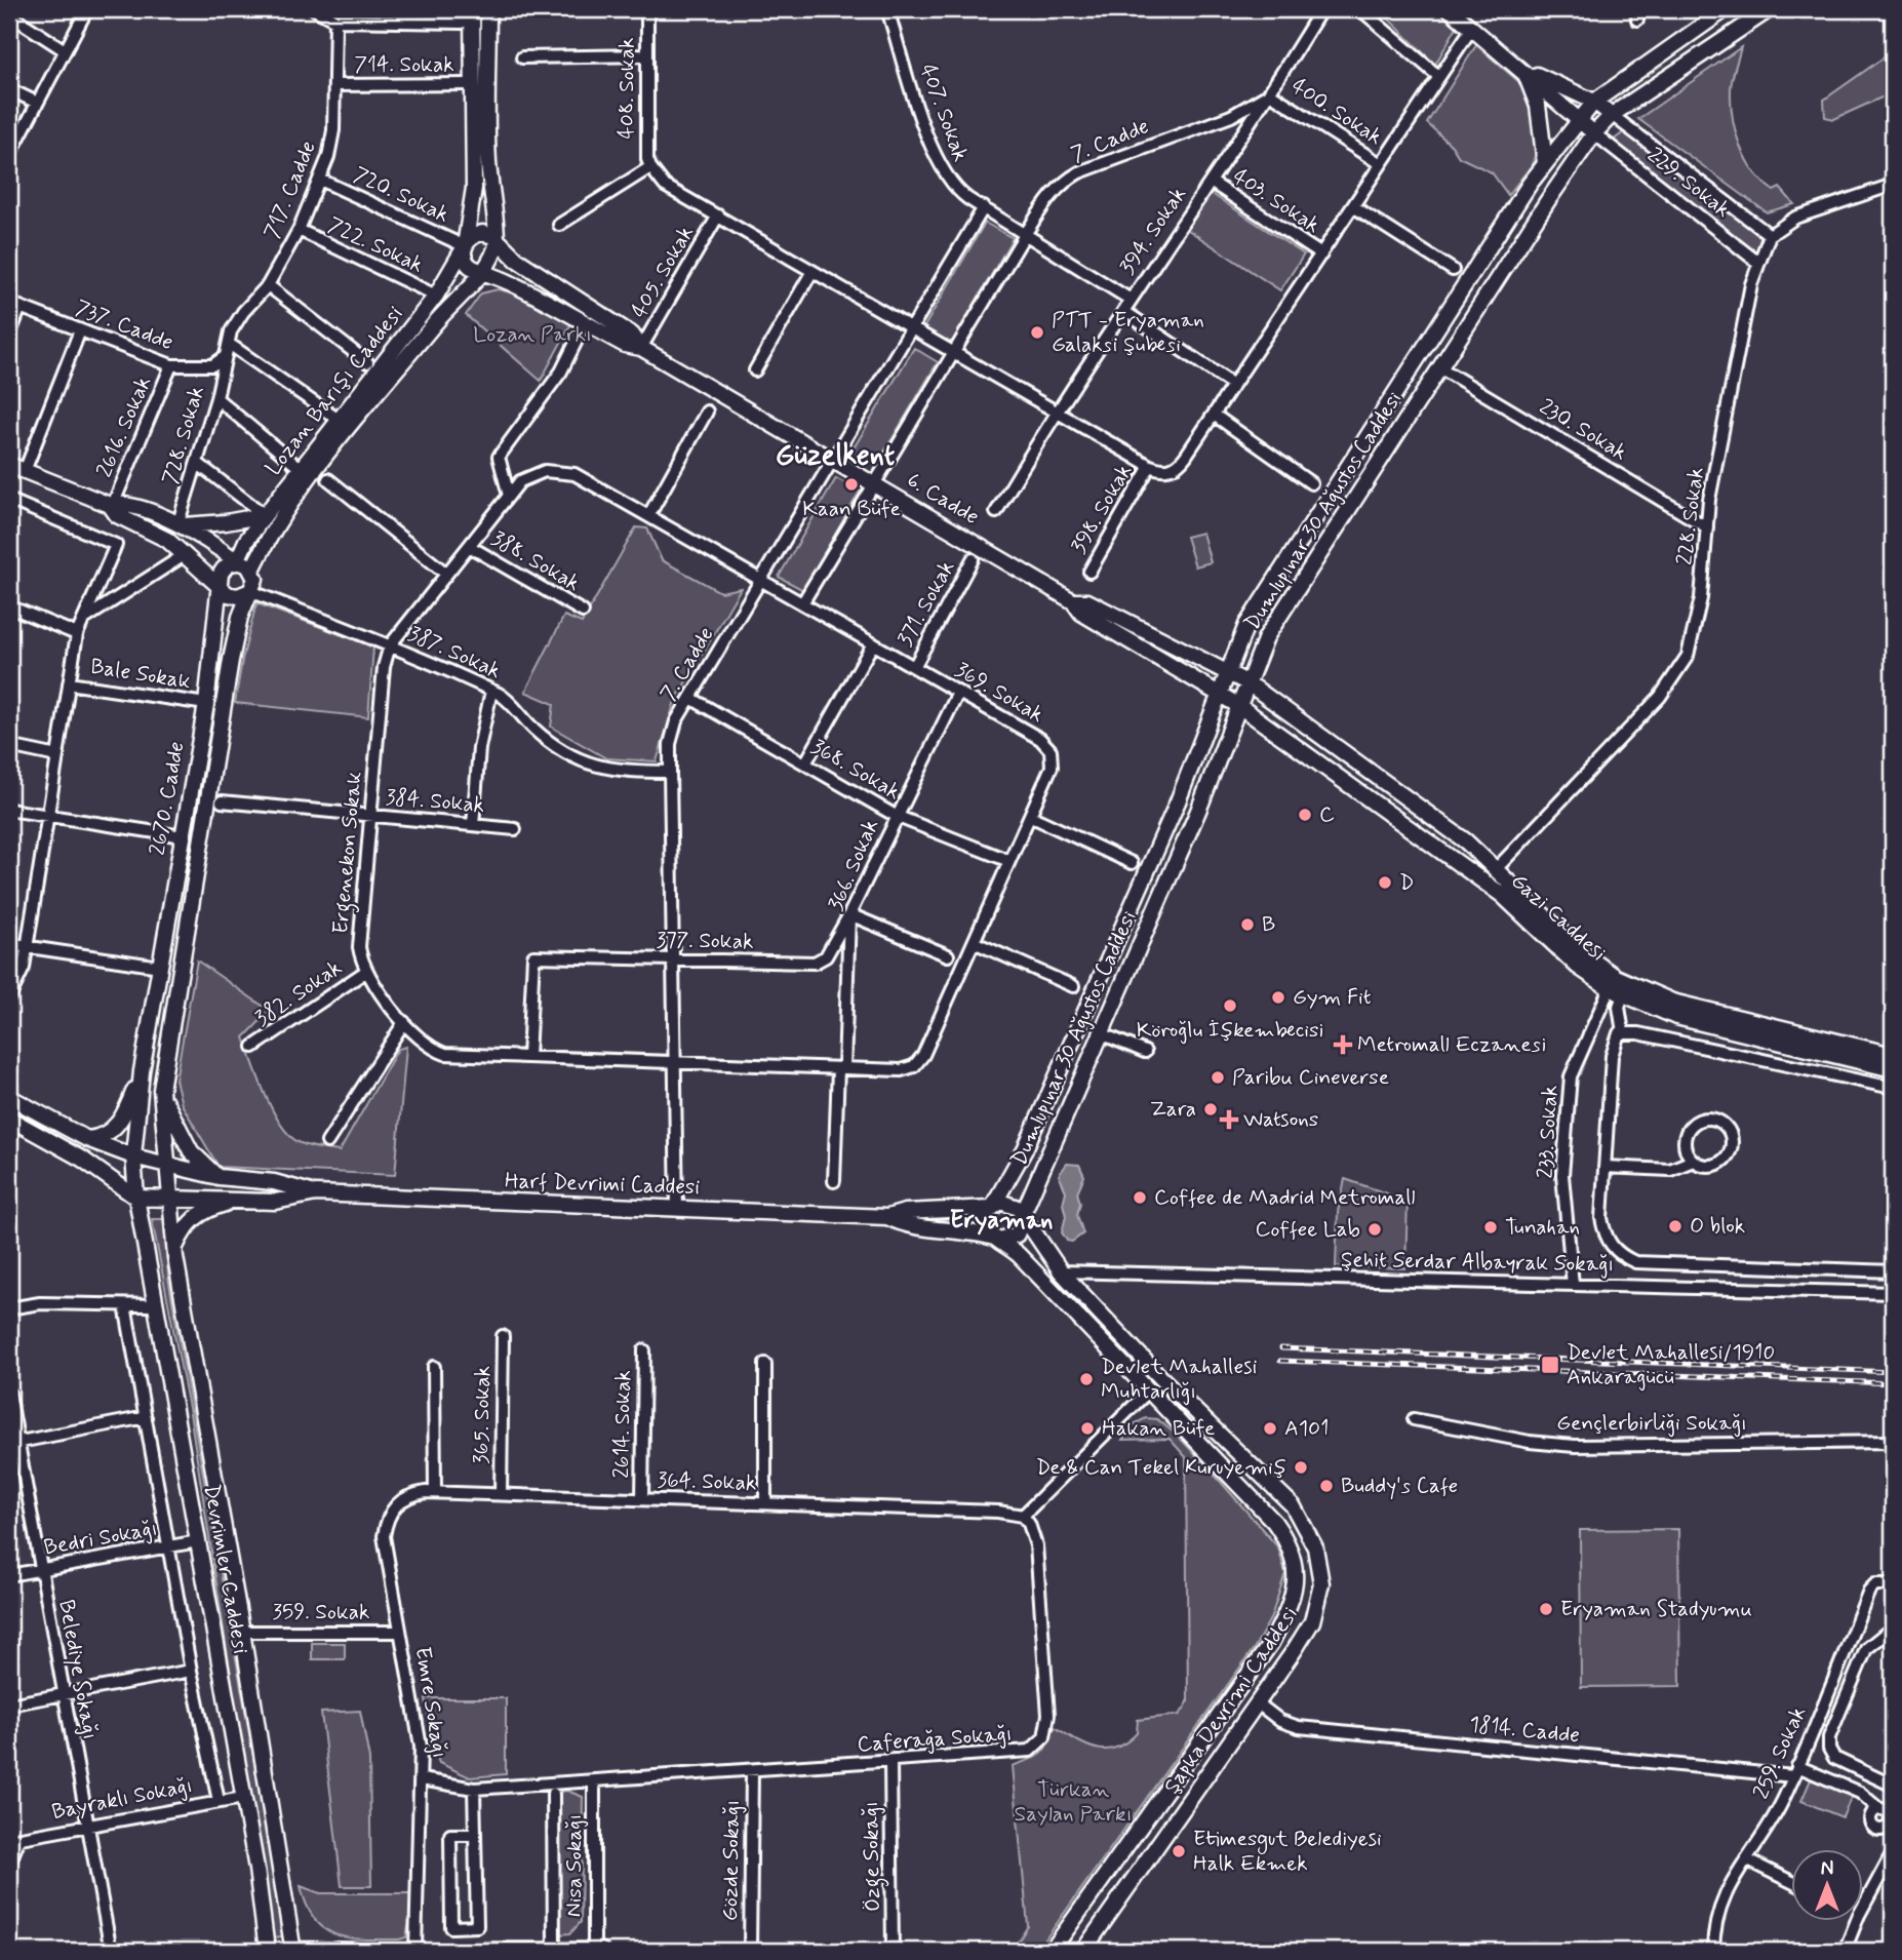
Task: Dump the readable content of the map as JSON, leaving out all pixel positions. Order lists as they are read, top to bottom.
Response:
{
  "streets": {
    "main road": [
      "Lozan Barışı Caddesi",
      "6. Cadde",
      "Dumlupınar 30 Ağustos Caddesi",
      "2670. Cadde",
      "Gazi Caddesi",
      "Harf Devrimi Caddesi",
      "Devrimler Caddesi",
      "Şapka Devrimi Caddesi"
    ],
    "street": [
      "714. Sokak",
      "408. Sokak",
      "400. Sokak",
      "407. Sokak",
      "7. Cadde",
      "229. Sokak",
      "717. Cadde",
      "720. Sokak",
      "403. Sokak",
      "394. Sokak",
      "722. Sokak",
      "405. Sokak",
      "737. Cadde",
      "2616. Sokak",
      "230. Sokak",
      "728. Sokak",
      "398. Sokak",
      "228. Sokak",
      "388. Sokak",
      "371. Sokak",
      "387. Sokak",
      "Bale Sokak",
      "369. Sokak",
      "368. Sokak",
      "384. Sokak",
      "Ergenekon Sokak",
      "366. Sokak",
      "377. Sokak",
      "382. Sokak",
      "233. Sokak",
      "Şehit Serdar Albayrak Sokağı",
      "365. Sokak",
      "Gençlerbirliği Sokağı",
      "2614. Sokak",
      "364. Sokak",
      "Bedri Sokağı",
      "359. Sokak",
      "Belediye Sokağı",
      "Emre Sokağı",
      "1814. Cadde",
      "Caferağa Sokağı",
      "259. Sokak",
      "Bayraklı Sokağı",
      "Özge Sokağı",
      "Gözde Sokağı",
      "Nisa Sokağı"
    ]
  },
  "crossings": [
    ["714. Sokak", "717. Cadde"],
    ["714. Sokak", "Lozan Barışı Caddesi"],
    ["400. Sokak", "7. Cadde"],
    ["400. Sokak", "394. Sokak"],
    ["407. Sokak", "7. Cadde"],
    ["407. Sokak", "394. Sokak"],
    ["7. Cadde", "394. Sokak"],
    ["7. Cadde", "6. Cadde"],
    ["7. Cadde", "387. Sokak"],
    ["7. Cadde", "369. Sokak"],
    ["7. Cadde", "368. Sokak"],
    ["7. Cadde", "Ergenekon Sokak"],
    ["7. Cadde", "377. Sokak"],
    ["7. Cadde", "Harf Devrimi Caddesi"],
    ["229. Sokak", "Dumlupınar 30 Ağustos Caddesi"],
    ["229. Sokak", "228. Sokak"],
    ["717. Cadde", "720. Sokak"],
    ["717. Cadde", "722. Sokak"],
    ["717. Cadde", "737. Cadde"],
    ["717. Cadde", "728. Sokak"],
    ["720. Sokak", "Lozan Barışı Caddesi"],
    ["720. Sokak", "6. Cadde"],
    ["403. Sokak", "394. Sokak"],
    ["722. Sokak", "Lozan Barışı Caddesi"],
    ["405. Sokak", "6. Cadde"],
    ["737. Cadde", "2616. Sokak"],
    ["737. Cadde", "728. Sokak"],
    ["Lozan Barışı Caddesi", "6. Cadde"],
    ["Lozan Barışı Caddesi", "387. Sokak"],
    ["Lozan Barışı Caddesi", "2670. Cadde"],
    ["230. Sokak", "Dumlupınar 30 Ağustos Caddesi"],
    ["230. Sokak", "228. Sokak"],
    ["6. Cadde", "Dumlupınar 30 Ağustos Caddesi"],
    ["6. Cadde", "Gazi Caddesi"],
    ["Dumlupınar 30 Ağustos Caddesi", "Gazi Caddesi"],
    ["Dumlupınar 30 Ağustos Caddesi", "Harf Devrimi Caddesi"],
    ["Dumlupınar 30 Ağustos Caddesi", "Şapka Devrimi Caddesi"],
    ["228. Sokak", "Gazi Caddesi"],
    ["388. Sokak", "Ergenekon Sokak"],
    ["371. Sokak", "369. Sokak"],
    ["387. Sokak", "2670. Cadde"],
    ["387. Sokak", "Ergenekon Sokak"],
    ["Bale Sokak", "2670. Cadde"],
    ["369. Sokak", "368. Sokak"],
    ["369. Sokak", "Ergenekon Sokak"],
    ["369. Sokak", "366. Sokak"],
    ["368. Sokak", "366. Sokak"],
    ["2670. Cadde", "Harf Devrimi Caddesi"],
    ["2670. Cadde", "Devrimler Caddesi"],
    ["384. Sokak", "Ergenekon Sokak"],
    ["Ergenekon Sokak", "377. Sokak"],
    ["Ergenekon Sokak", "382. Sokak"],
    ["366. Sokak", "377. Sokak"],
    ["Gazi Caddesi", "233. Sokak"],
    ["233. Sokak", "Şehit Serdar Albayrak Sokağı"],
    ["Harf Devrimi Caddesi", "Devrimler Caddesi"],
    ["Harf Devrimi Caddesi", "Şapka Devrimi Caddesi"],
    ["Şehit Serdar Albayrak Sokağı", "Şapka Devrimi Caddesi"],
    ["365. Sokak", "364. Sokak"],
    ["2614. Sokak", "364. Sokak"],
    ["364. Sokak", "Emre Sokağı"],
    ["364. Sokak", "Caferağa Sokağı"],
    ["Bedri Sokağı", "Devrimler Caddesi"],
    ["Bedri Sokağı", "Belediye Sokağı"],
    ["Devrimler Caddesi", "359. Sokak"],
    ["Devrimler Caddesi", "Bayraklı Sokağı"],
    ["359. Sokak", "Emre Sokağı"],
    ["Belediye Sokağı", "Bayraklı Sokağı"],
    ["Şapka Devrimi Caddesi", "1814. Cadde"],
    ["Emre Sokağı", "Caferağa Sokağı"],
    ["1814. Cadde", "259. Sokak"],
    ["Caferağa Sokağı", "Özge Sokağı"],
    ["Caferağa Sokağı", "Gözde Sokağı"],
    ["Caferağa Sokağı", "Nisa Sokağı"]
  ],
  "districts": ["Güzelkent", "Eryaman"],
  "parks": ["Lozan Parkı", "Türkan Saylan Parkı"],
  "places": {
    "other": [
      "PTT - Eryaman Galaksi Şubesi",
      "Kaan Büfe",
      "C",
      "D",
      "B",
      "Gym Fit",
      "Köroğlu İşkembecisi",
      "Paribu Cineverse",
      "Zara",
      "Coffee de Madrid Metromall",
      "O blok",
      "Tunahan",
      "Coffee Lab",
      "Devlet Mahallesi Muhtarlığı",
      "Hakan Büfe",
      "A101",
      "De & Can Tekel Kuruyemiş",
      "Buddy's Cafe",
      "Eryaman Stadyumu",
      "Etimesgut Belediyesi Halk Ekmek"
    ],
    "health": ["Metromall Eczanesi", "Watsons"],
    "transit": ["Devlet Mahallesi/1910 Ankaragücü"]
  },
  "north": "top"
}
